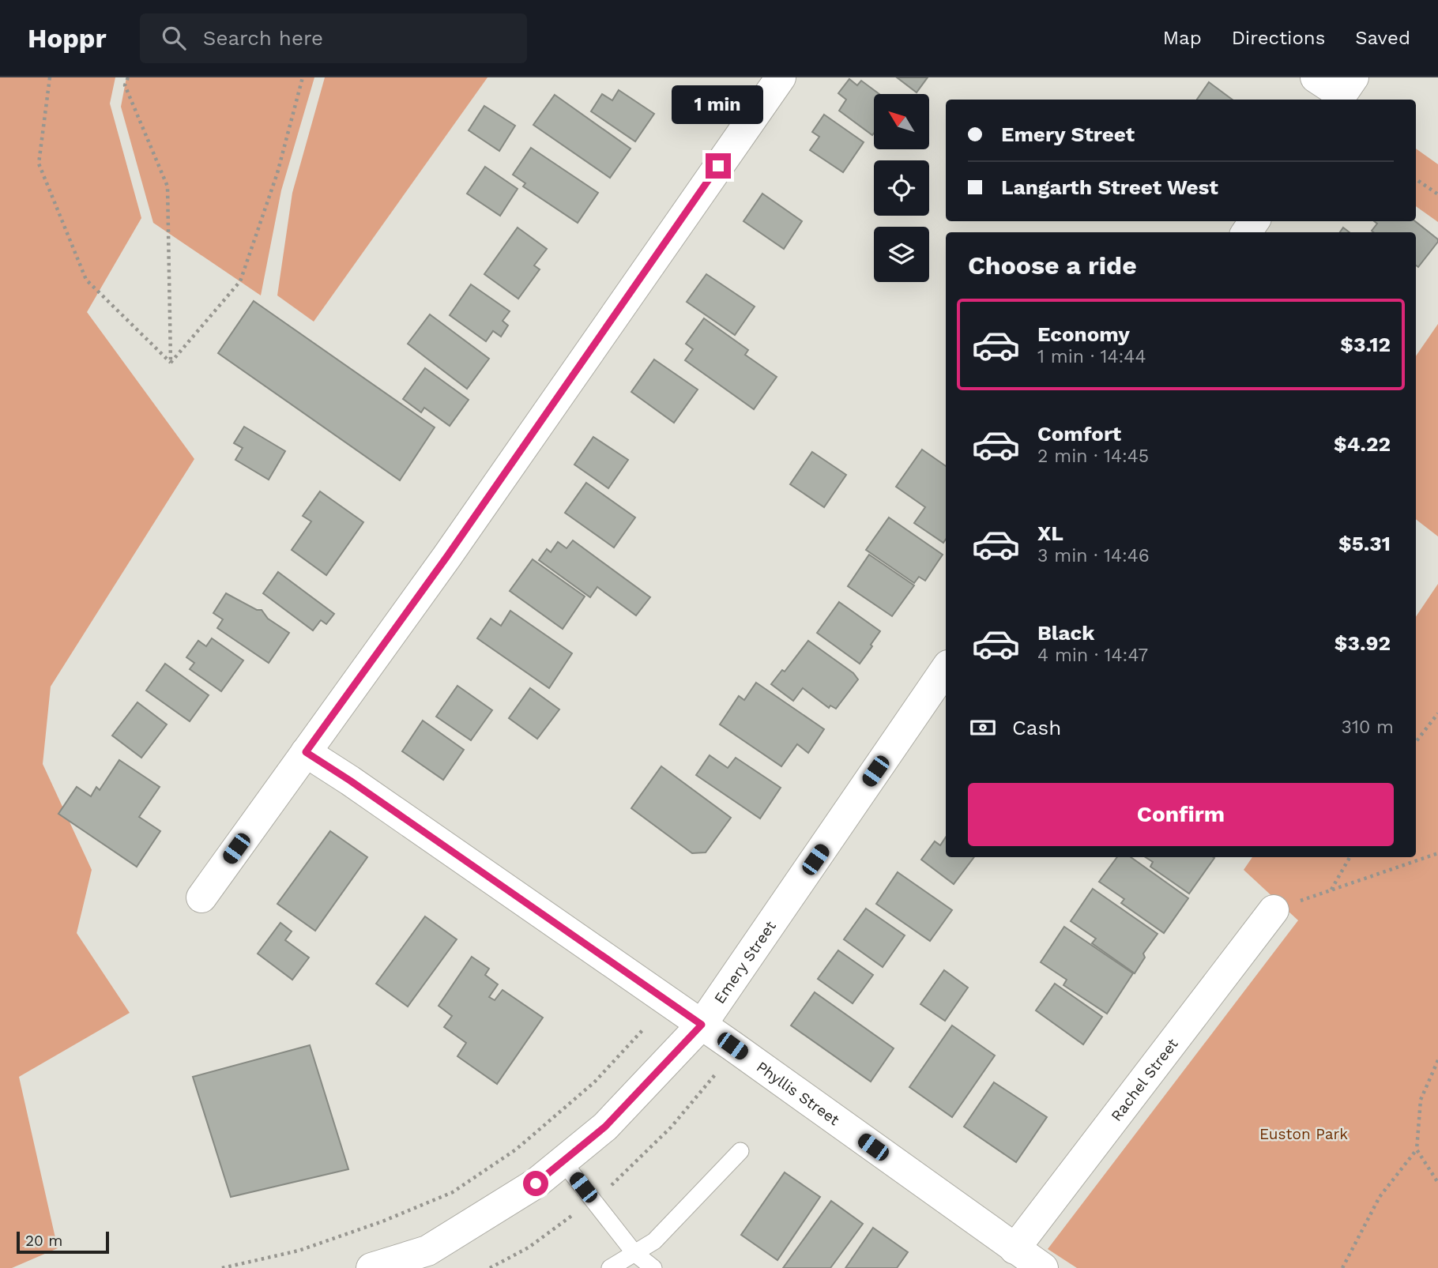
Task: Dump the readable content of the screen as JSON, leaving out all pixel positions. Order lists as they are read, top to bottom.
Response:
{
  "streets": {
    "street": ["Emery Street", "Rachel Street", "Phyllis Street"]
  },
  "crossings": [
    ["Emery Street", "Phyllis Street"],
    ["Rachel Street", "Phyllis Street"]
  ],
  "parks": ["Euston Park"],
  "scale_bar": "20 m",
  "north": "top left",
  "page": {
    "header": "Hoppr",
    "search": "Search here",
    "nav": ["Map", "Directions", "Saved"],
    "bubble": "1 min",
    "banner": ["Emery Street", "Langarth Street West"],
    "heading": "Choose a ride",
    "list": [
      {
        "name": "Economy",
        "note": "1 min · 14:44",
        "value": "$3.12"
      },
      {
        "name": "Comfort",
        "note": "2 min · 14:45",
        "value": "$4.22"
      },
      {
        "name": "XL",
        "note": "3 min · 14:46",
        "value": "$5.31"
      },
      {
        "name": "Black",
        "note": "4 min · 14:47",
        "value": "$3.92"
      }
    ],
    "pay": ["Cash", "310 m"],
    "buttons": "Confirm",
    "scale": "20 m"
  }
}
